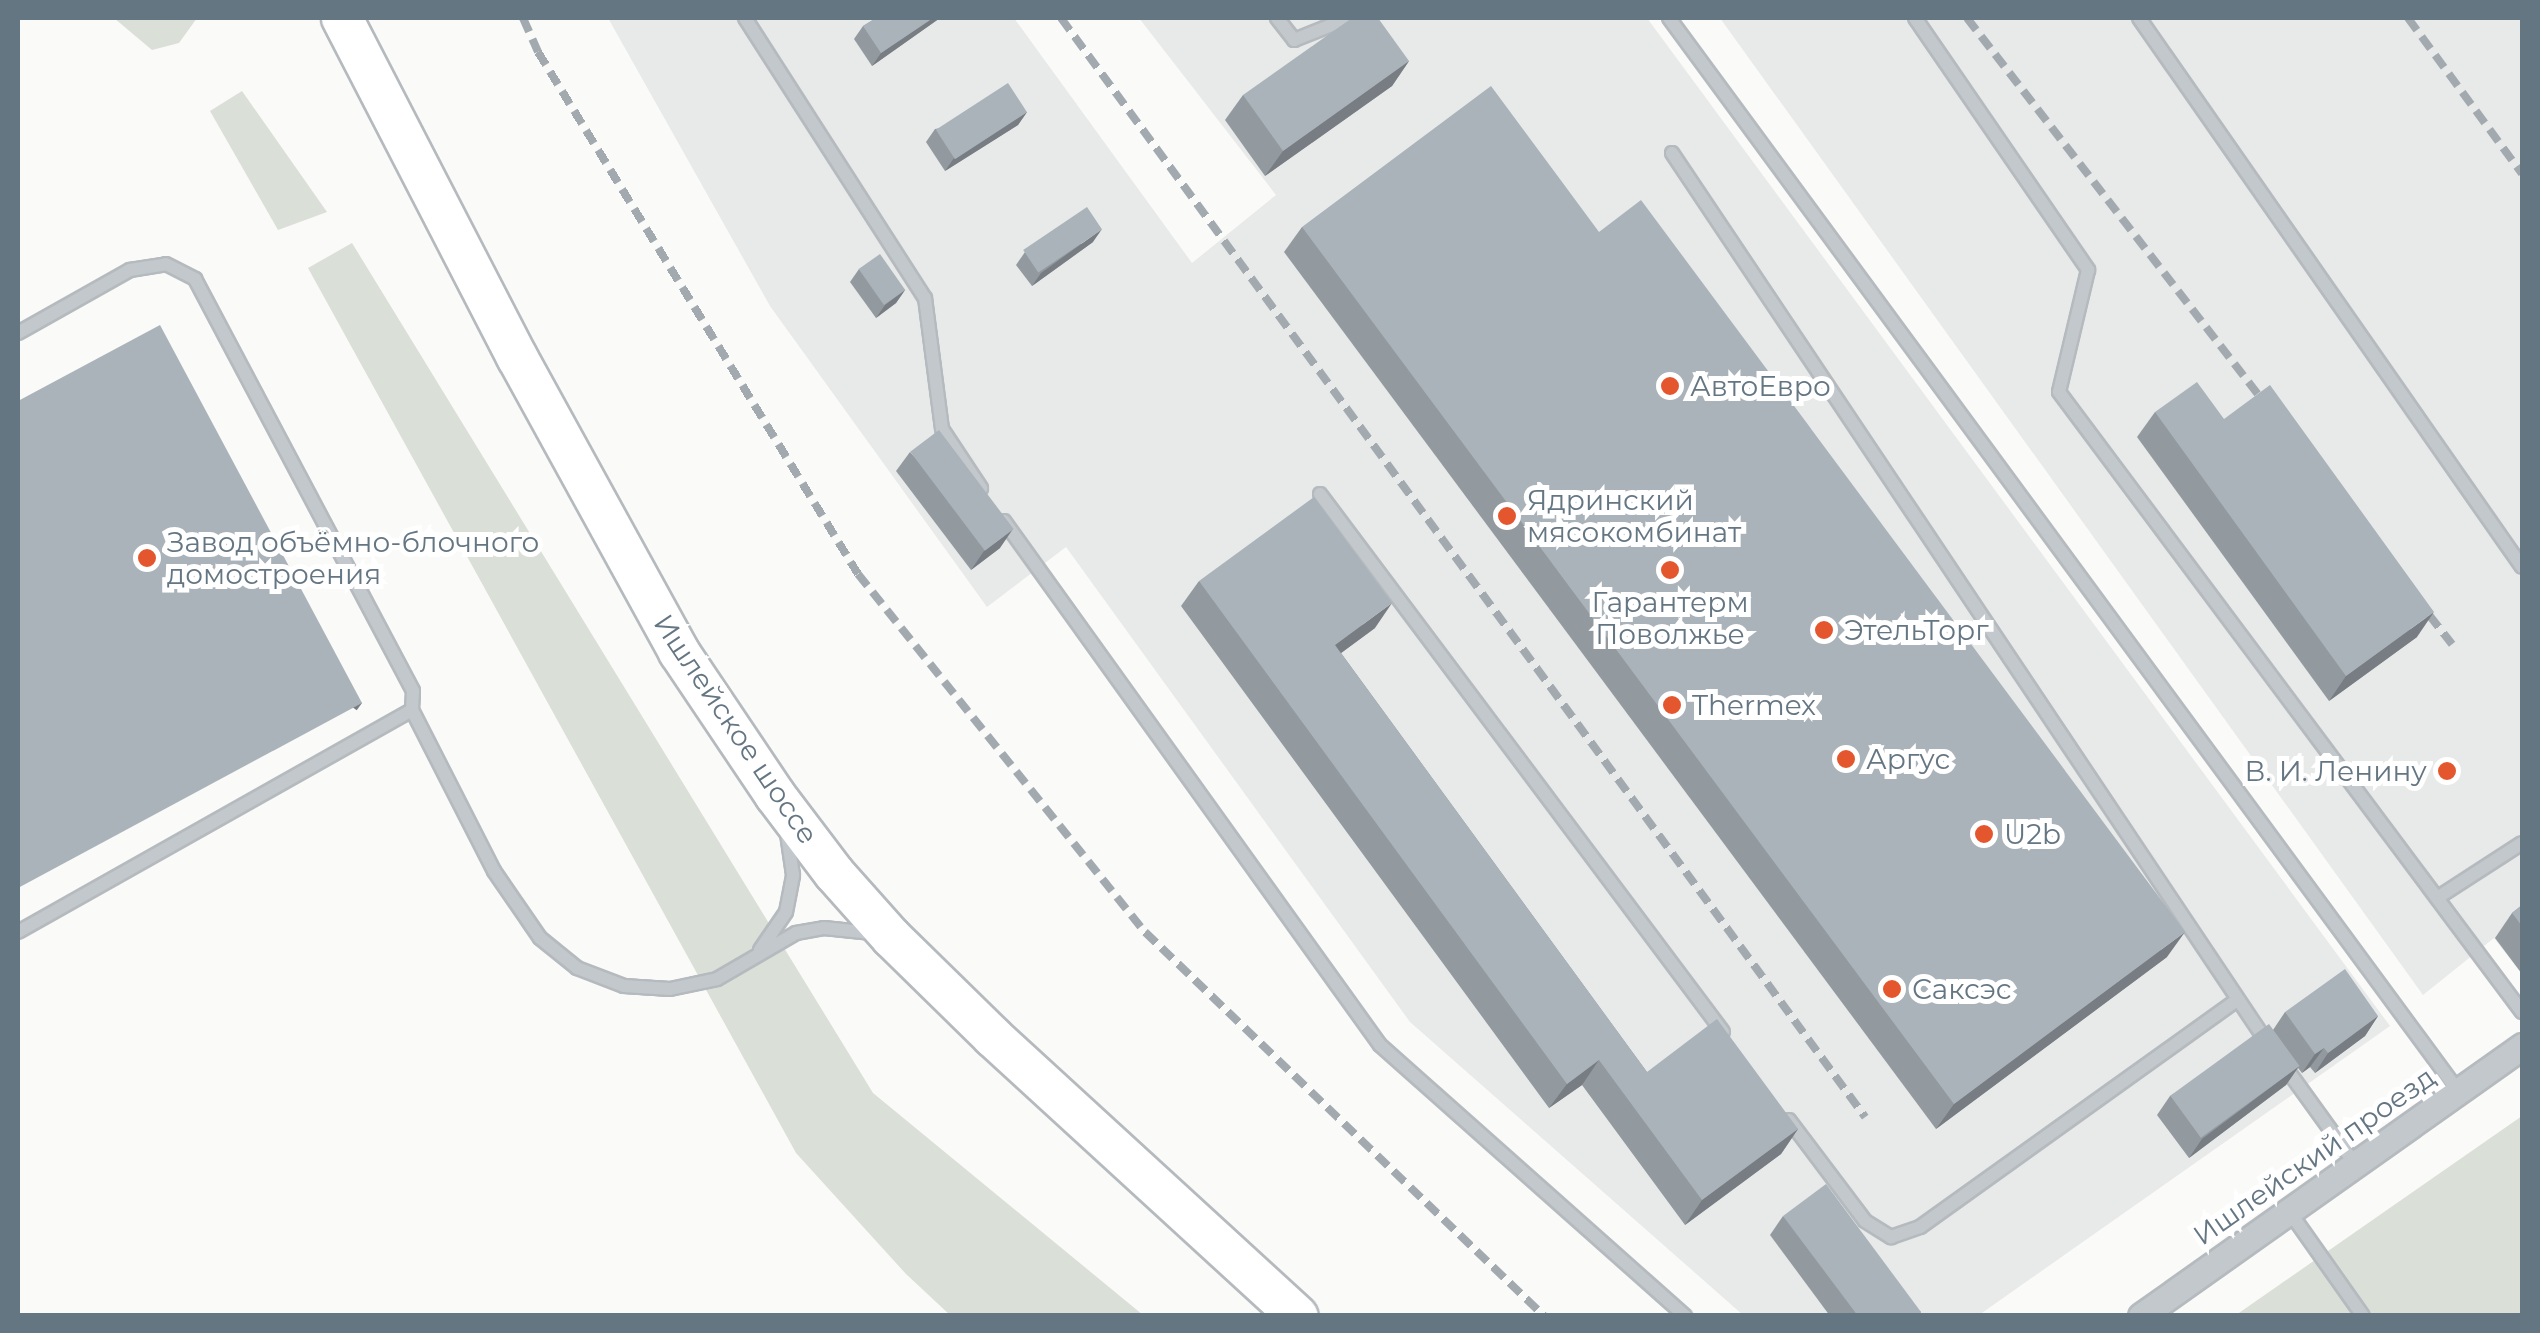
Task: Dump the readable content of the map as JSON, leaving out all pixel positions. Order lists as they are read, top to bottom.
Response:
{
  "streets": {
    "main road": ["Ишлейское шоссе"],
    "street": ["Ишлейский проезд"]
  },
  "places": [
    "АвтоЕвро",
    "Ядринский мясокомбинат",
    "Завод объёмно-блочного домостроения",
    "Гарантерм Поволжье",
    "ЭтельТорг",
    "Thermex",
    "Аргус",
    "В. И. Ленину",
    "U2b",
    "Саксэс"
  ]
}
